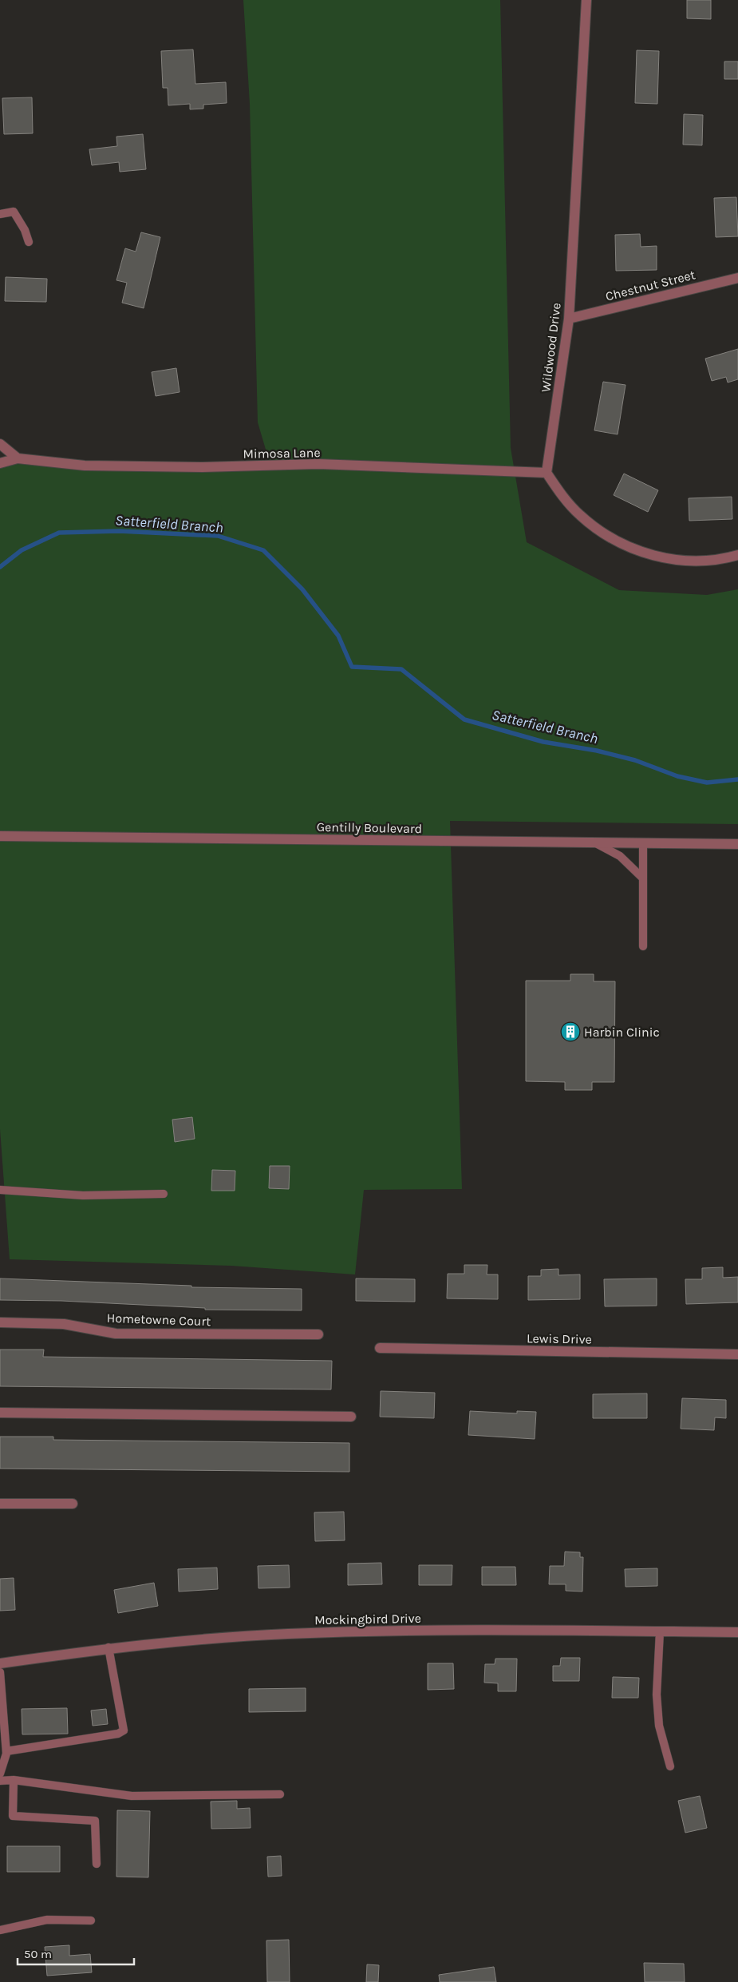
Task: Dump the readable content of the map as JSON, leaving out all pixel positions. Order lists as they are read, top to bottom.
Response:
{
  "streets": {
    "street": [
      "Chestnut Street",
      "Wildwood Drive",
      "Mimosa Lane",
      "Gentilly Boulevard",
      "Hometowne Court",
      "Lewis Drive",
      "Mockingbird Drive"
    ]
  },
  "crossings": [
    ["Chestnut Street", "Wildwood Drive"],
    ["Wildwood Drive", "Mimosa Lane"]
  ],
  "water": ["Satterfield Branch"],
  "places": {
    "building": ["Harbin Clinic"]
  },
  "scale_bar": "50 m"
}
